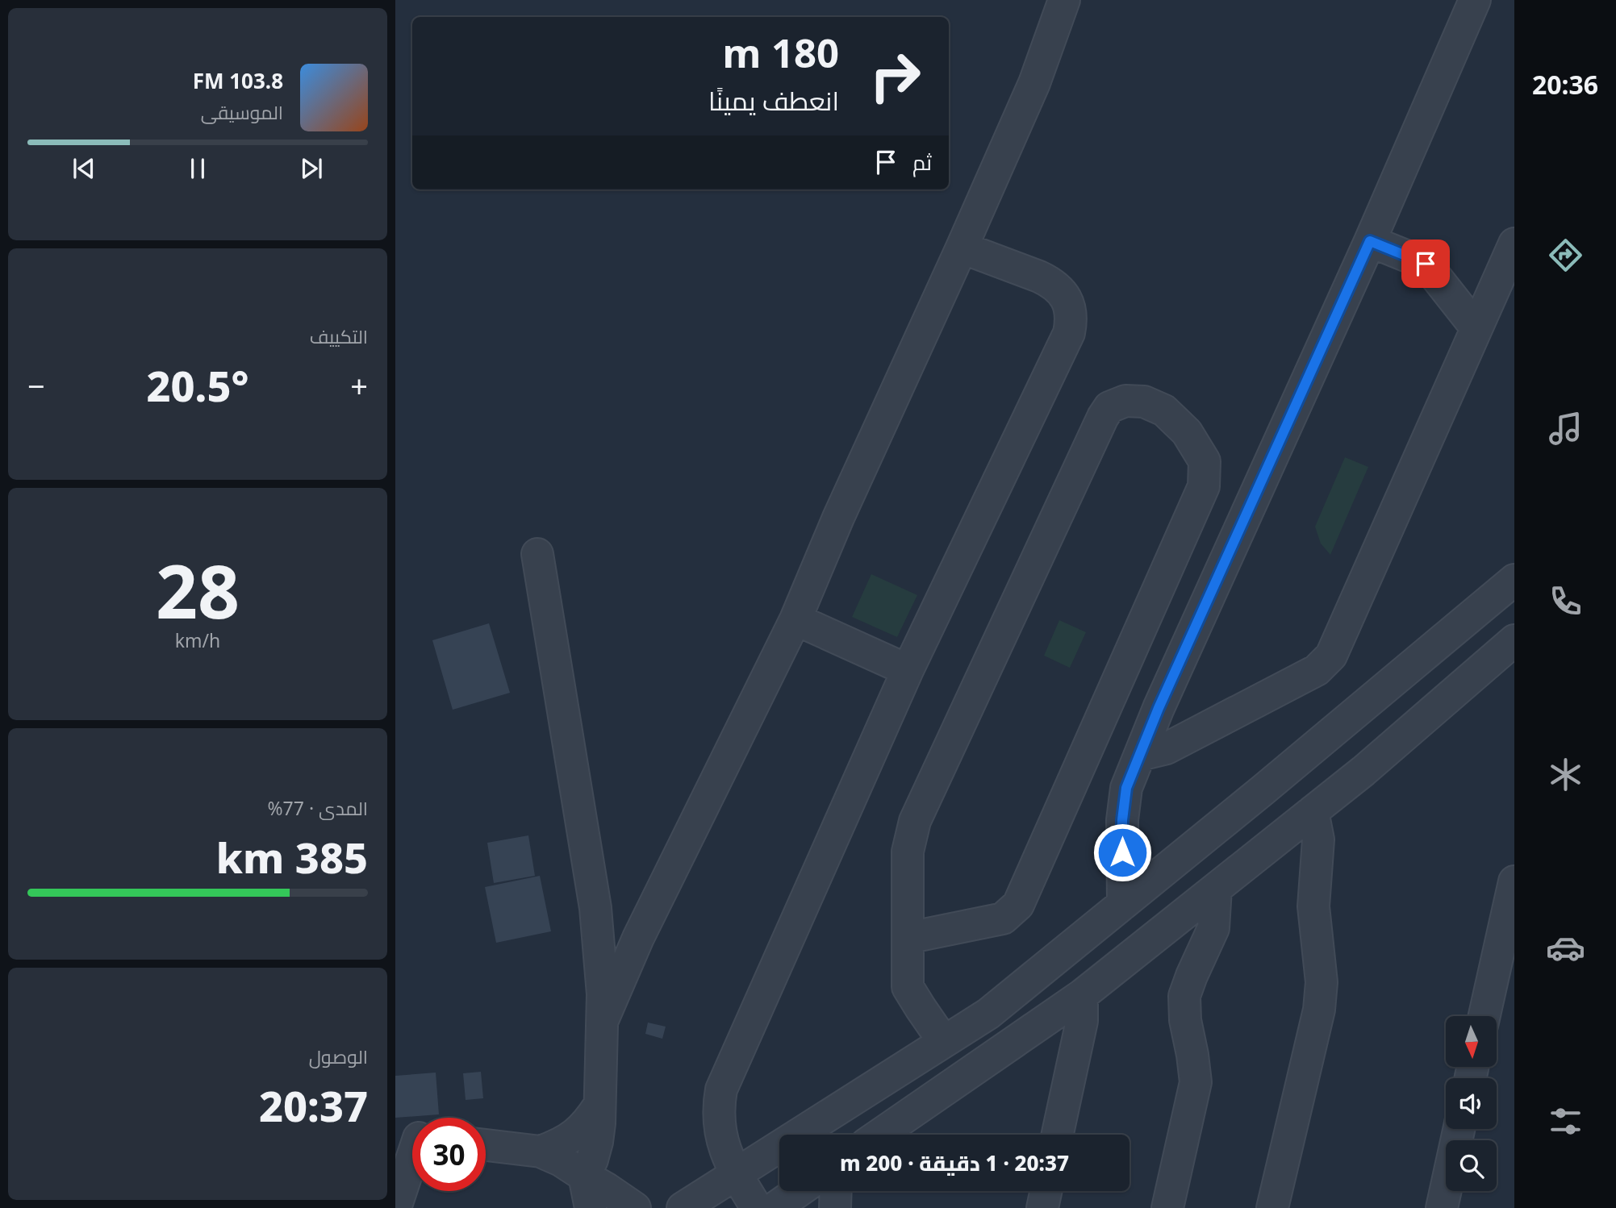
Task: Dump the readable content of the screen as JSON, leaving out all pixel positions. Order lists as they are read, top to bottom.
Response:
{
  "north": "bottom",
  "page": {
    "tabs": "20:36",
    "turn": ["180 m", "انعطف يمينًا"],
    "song": ["103.8 FM", "الموسيقى"],
    "then": "ثم",
    "tile": [
      "التكييف",
      ["28", "km/h"],
      ["المدى · 77%", "385 km"],
      ["الوصول", "20:37"]
    ],
    "heat": ["−", "20.5°", "+"],
    "limit": "30",
    "trip": "20:37 · 1 دقيقة · 200 m"
  }
}
